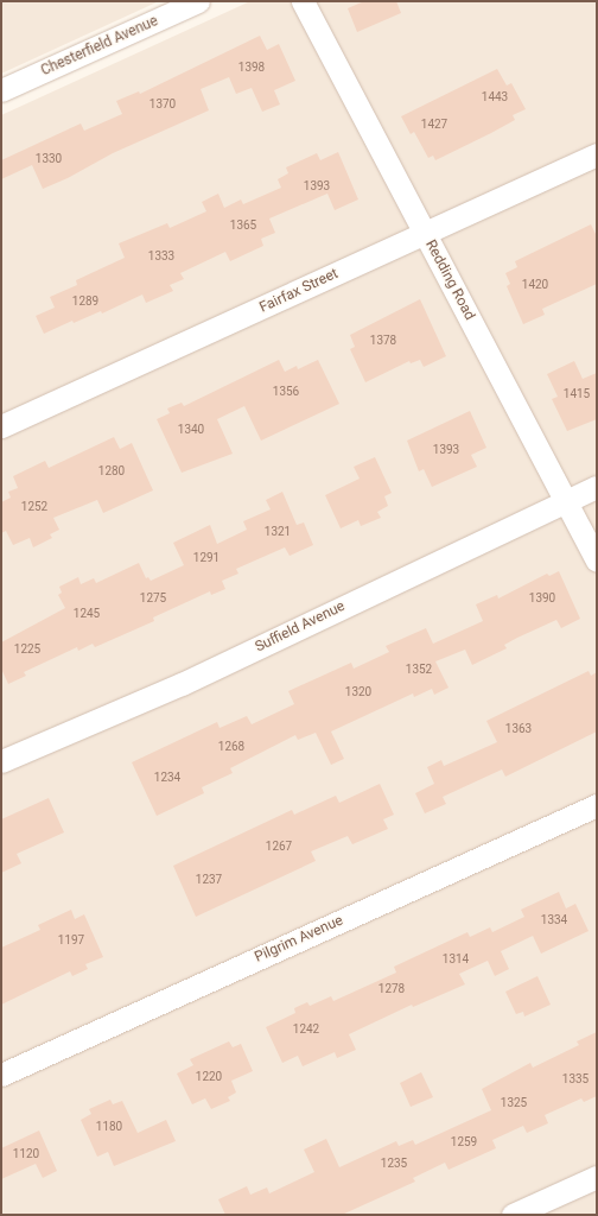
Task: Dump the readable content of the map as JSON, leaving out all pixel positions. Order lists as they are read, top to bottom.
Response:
{
  "streets": {
    "street": [
      "Chesterfield Avenue",
      "Redding Road",
      "Fairfax Street",
      "Suffield Avenue",
      "Pilgrim Avenue"
    ]
  },
  "crossings": [
    ["Redding Road", "Fairfax Street"],
    ["Redding Road", "Suffield Avenue"]
  ],
  "house_numbers": [
    "1398",
    "1443",
    "1370",
    "1427",
    "1330",
    "1393",
    "1365",
    "1333",
    "1420",
    "1289",
    "1378",
    "1356",
    "1415",
    "1340",
    "1393",
    "1280",
    "1252",
    "1321",
    "1291",
    "1275",
    "1390",
    "1245",
    "1225",
    "1352",
    "1320",
    "1363",
    "1268",
    "1234",
    "1267",
    "1237",
    "1334",
    "1197",
    "1314",
    "1278",
    "1242",
    "1220",
    "1335",
    "1325",
    "1180",
    "1259",
    "1120",
    "1235"
  ]
}
